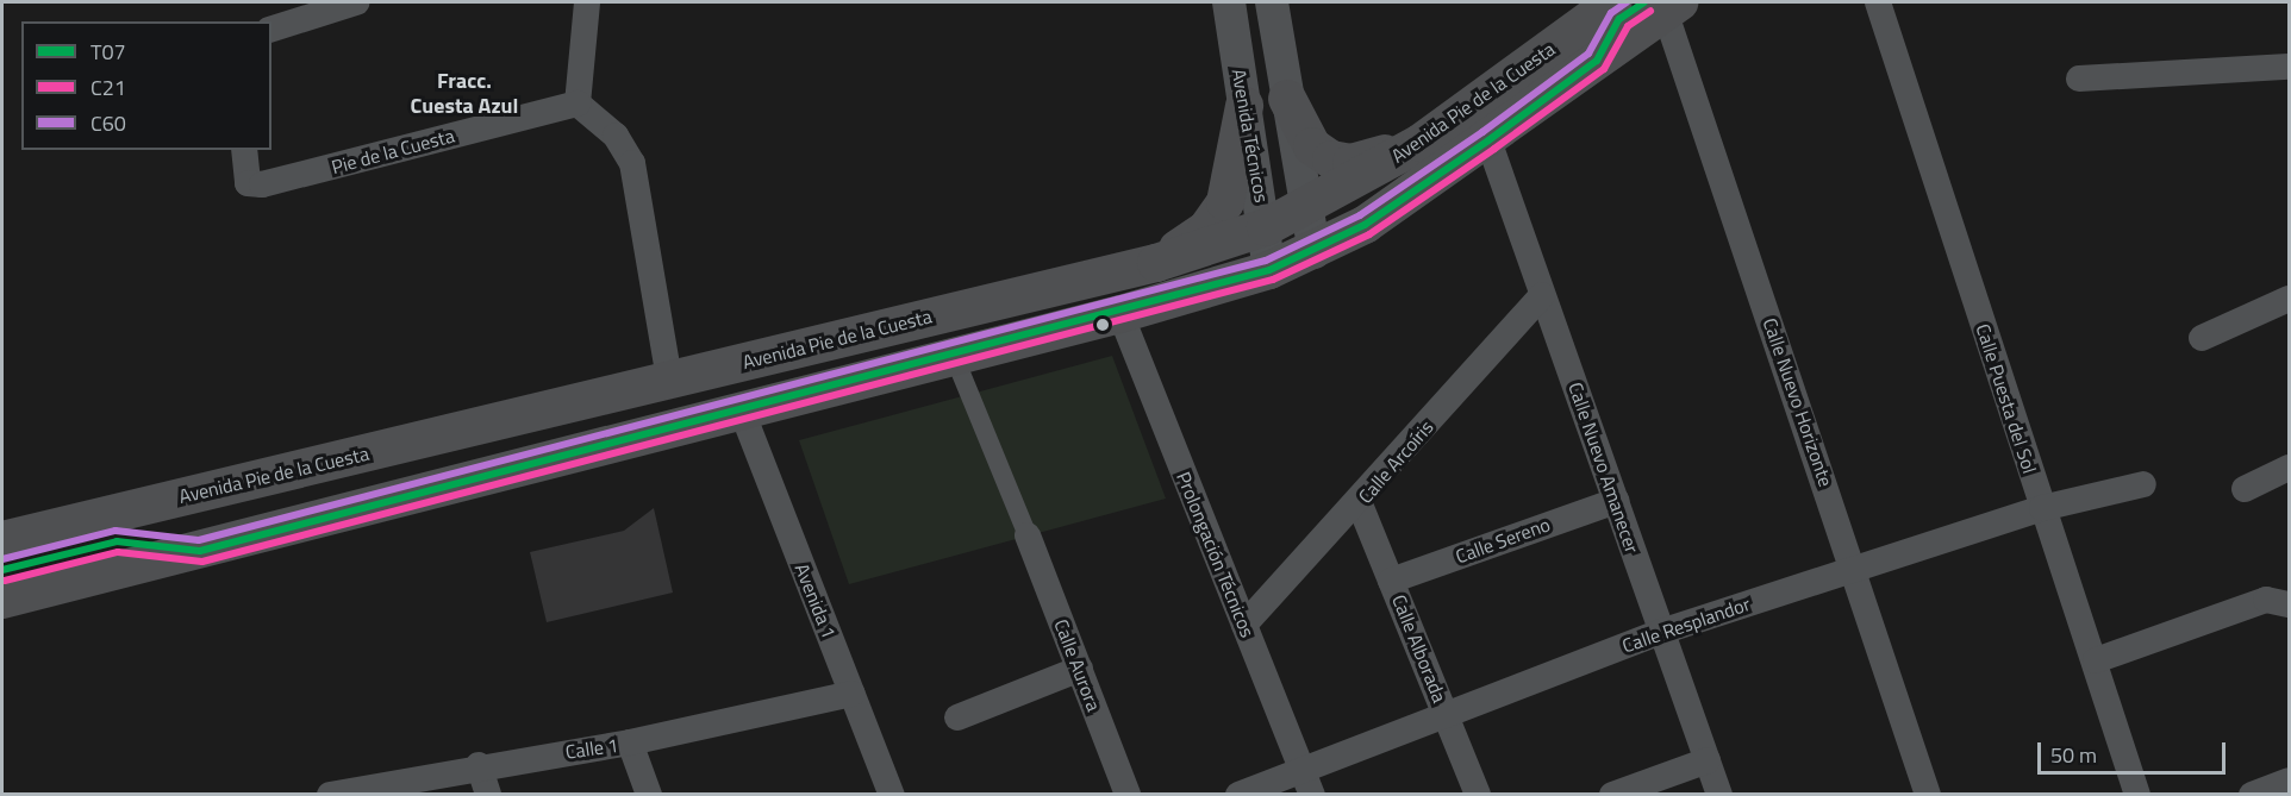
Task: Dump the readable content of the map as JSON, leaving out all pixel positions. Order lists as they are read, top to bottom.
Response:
{
  "streets": {
    "main road": ["Avenida Pie de la Cuesta"],
    "street": [
      "Avenida Técnicos",
      "Pie de la Cuesta",
      "Calle Puesta del Sol",
      "Calle Nuevo Horizonte",
      "Calle Arcoíris",
      "Calle Nuevo Amanecer",
      "Calle Sereno",
      "Prolongación Técnicos",
      "Avenida 1",
      "Calle Resplandor",
      "Calle Alborada",
      "Calle Aurora",
      "Calle 1"
    ]
  },
  "crossings": [
    ["Avenida Pie de la Cuesta", "Avenida Técnicos"],
    ["Avenida Pie de la Cuesta", "Calle Nuevo Horizonte"],
    ["Avenida Pie de la Cuesta", "Calle Nuevo Amanecer"],
    ["Avenida Pie de la Cuesta", "Prolongación Técnicos"],
    ["Avenida Pie de la Cuesta", "Avenida 1"],
    ["Calle Puesta del Sol", "Calle Resplandor"],
    ["Calle Nuevo Horizonte", "Calle Resplandor"],
    ["Calle Arcoíris", "Calle Nuevo Amanecer"],
    ["Calle Arcoíris", "Prolongación Técnicos"],
    ["Calle Arcoíris", "Calle Alborada"],
    ["Calle Nuevo Amanecer", "Calle Sereno"],
    ["Calle Nuevo Amanecer", "Calle Resplandor"],
    ["Calle Sereno", "Calle Alborada"],
    ["Prolongación Técnicos", "Calle Resplandor"],
    ["Avenida 1", "Calle 1"],
    ["Calle Resplandor", "Calle Alborada"]
  ],
  "districts": ["Fracc. Cuesta Azul"],
  "lines": ["transit line T07", "transit line C60", "transit line C21"],
  "legend": ["T07", "C21", "C60"],
  "scale_bar": "50 m"
}
